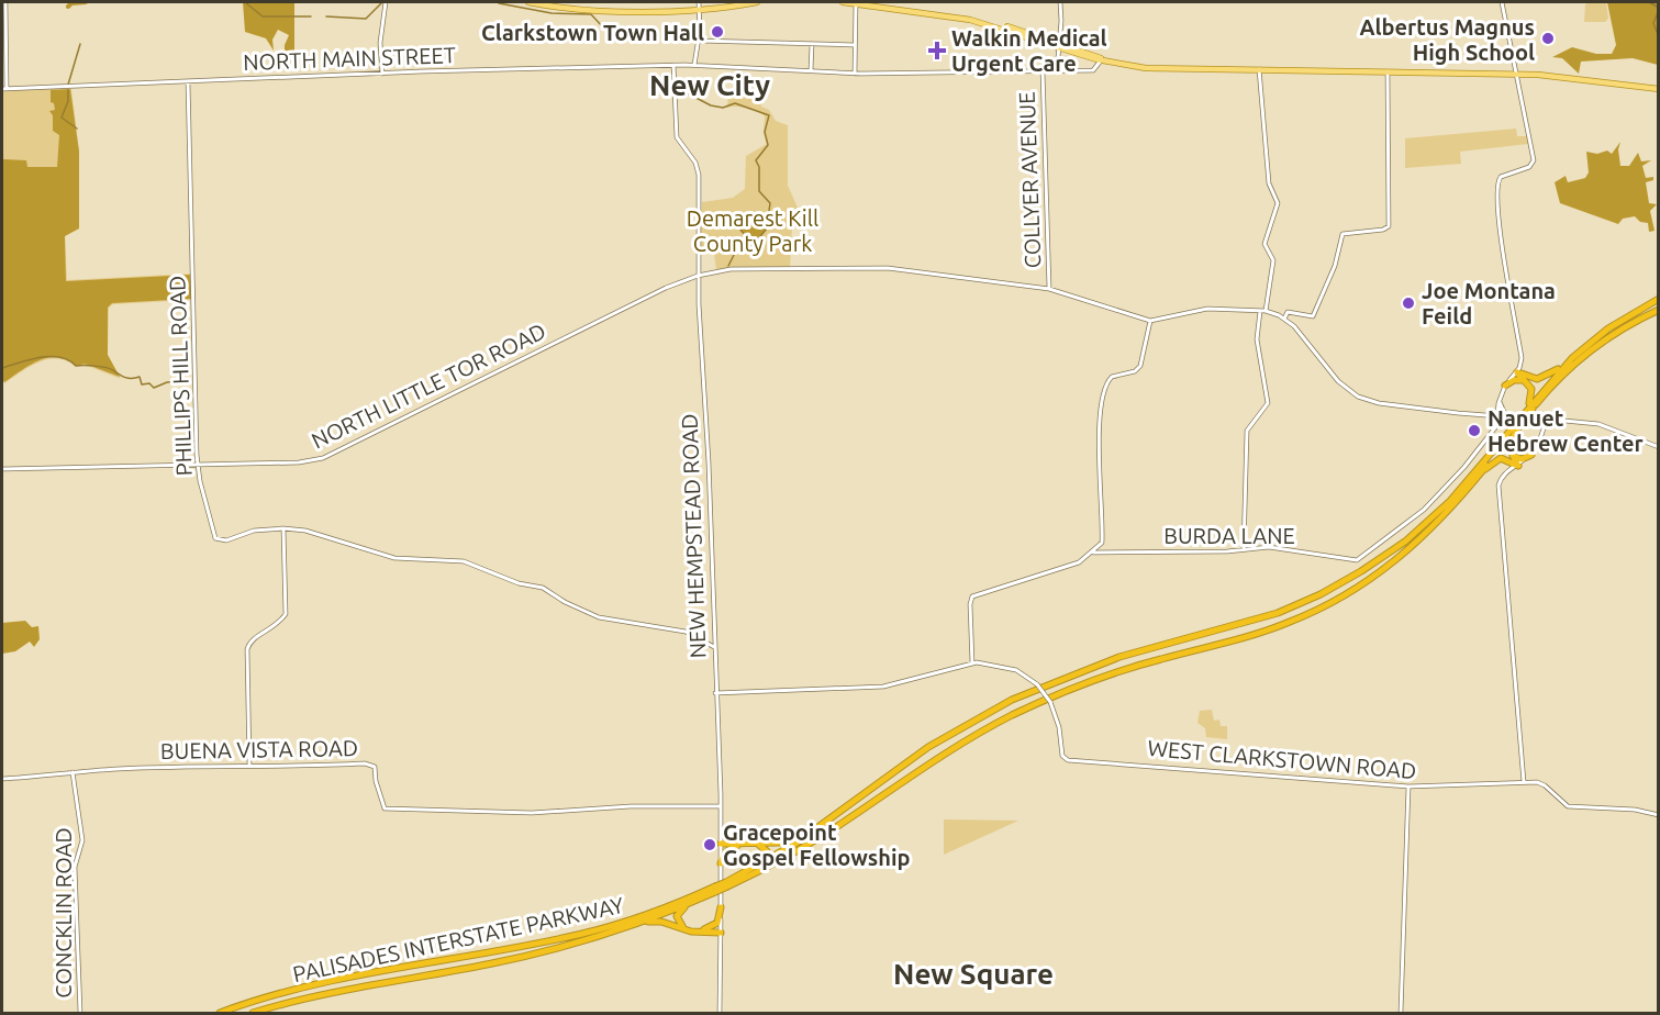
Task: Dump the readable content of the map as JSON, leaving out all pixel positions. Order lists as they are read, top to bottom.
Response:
{
  "streets": {
    "highway": ["PALISADES INTERSTATE PARKWAY"],
    "street": [
      "NORTH MAIN STREET",
      "COLLYER AVENUE",
      "PHILLIPS HILL ROAD",
      "NORTH LITTLE TOR ROAD",
      "BURDA LANE",
      "NEW HEMPSTEAD ROAD",
      "BUENA VISTA ROAD",
      "WEST CLARKSTOWN ROAD",
      "CONCKLIN ROAD"
    ]
  },
  "crossings": [
    ["NORTH MAIN STREET", "COLLYER AVENUE"],
    ["NORTH MAIN STREET", "PHILLIPS HILL ROAD"],
    ["NORTH MAIN STREET", "NEW HEMPSTEAD ROAD"],
    ["COLLYER AVENUE", "NORTH LITTLE TOR ROAD"],
    ["PHILLIPS HILL ROAD", "NORTH LITTLE TOR ROAD"],
    ["PHILLIPS HILL ROAD", "NEW HEMPSTEAD ROAD"],
    ["NORTH LITTLE TOR ROAD", "NEW HEMPSTEAD ROAD"],
    ["NEW HEMPSTEAD ROAD", "BUENA VISTA ROAD"],
    ["NEW HEMPSTEAD ROAD", "WEST CLARKSTOWN ROAD"],
    ["BUENA VISTA ROAD", "CONCKLIN ROAD"]
  ],
  "districts": ["New City", "New Square"],
  "parks": ["Demarest Kill County Park"],
  "places": {
    "other": [
      "Clarkstown Town Hall",
      "Albertus Magnus High School",
      "Joe Montana Feild",
      "Nanuet Hebrew Center",
      "Gracepoint Gospel Fellowship"
    ],
    "health": ["Walkin Medical Urgent Care"]
  }
}
